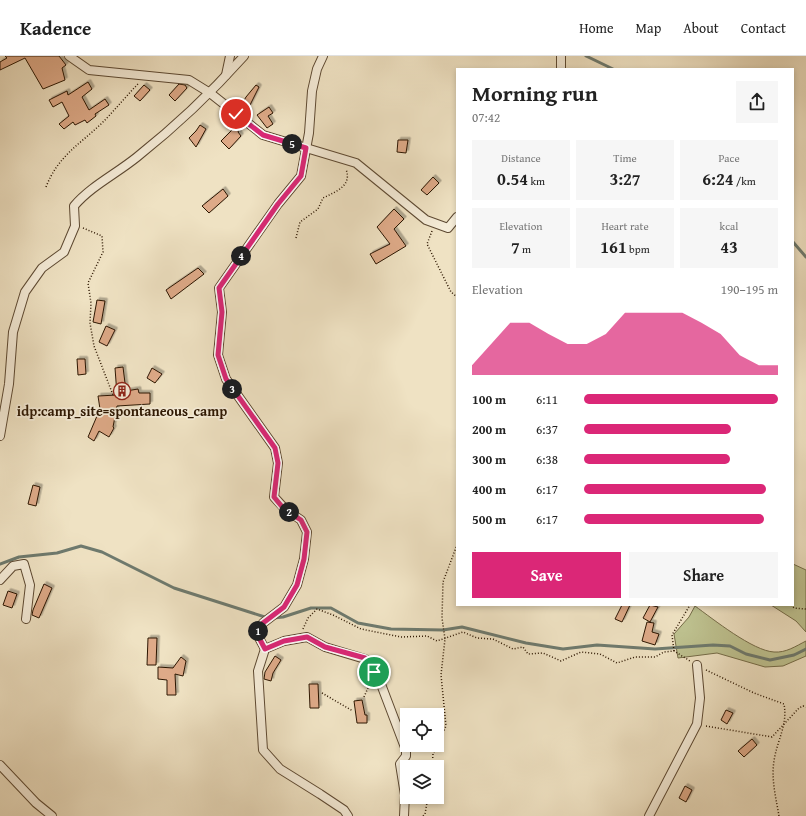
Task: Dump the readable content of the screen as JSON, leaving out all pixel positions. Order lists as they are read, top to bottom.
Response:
{
  "places": {
    "building": ["idp:camp_site=spontaneous_camp"]
  },
  "page": {
    "header": "Kadence",
    "nav": [
      "Home",
      "Map",
      "About",
      "Contact"
    ],
    "heading": ["Morning run", "07:42"],
    "pins": [
      "5",
      "4",
      "3",
      "2",
      "1"
    ],
    "stats": [
      ["Distance", "0.54 km"],
      ["Time", "3:27"],
      ["Pace", "6:24 /km"],
      ["Elevation", "7 m"],
      ["Heart rate", "161 bpm"],
      ["kcal", "43"]
    ],
    "chart": ["Elevation", "190–195 m"],
    "list": [
      {
        "name": "100 m",
        "note": "6:11"
      },
      {
        "name": "200 m",
        "note": "6:37"
      },
      {
        "name": "300 m",
        "note": "6:38"
      },
      {
        "name": "400 m",
        "note": "6:17"
      },
      {
        "name": "500 m",
        "note": "6:17"
      }
    ],
    "buttons": ["Save", "Share"]
  }
}
